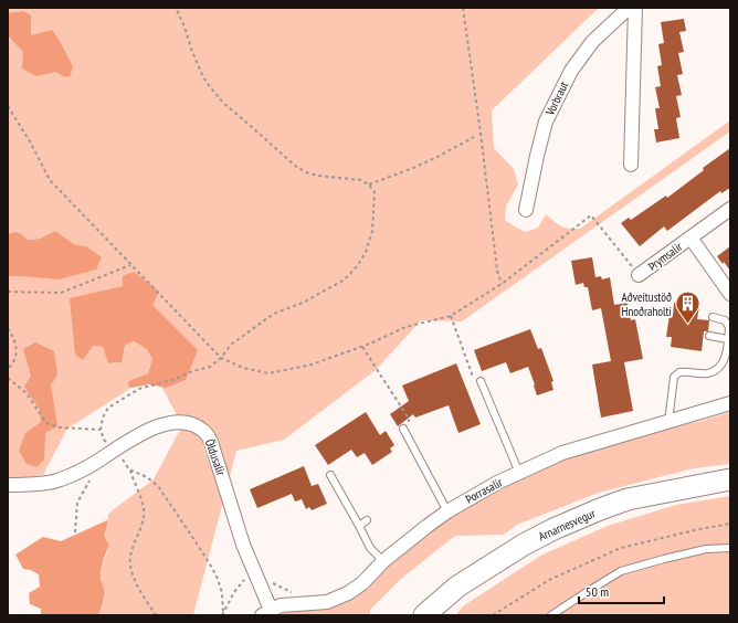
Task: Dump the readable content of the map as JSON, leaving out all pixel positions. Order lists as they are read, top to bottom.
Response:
{
  "streets": {
    "main road": ["Arnarnesvegur"],
    "street": [
      "Vorbraut",
      "Þrymsalir",
      "Öldusalir",
      "Þorrasalir"
    ]
  },
  "crossings": [
    ["Öldusalir", "Þorrasalir"]
  ],
  "places": {
    "building": ["Aðveitustöð Hnoðraholti"]
  },
  "scale_bar": "50 m"
}
